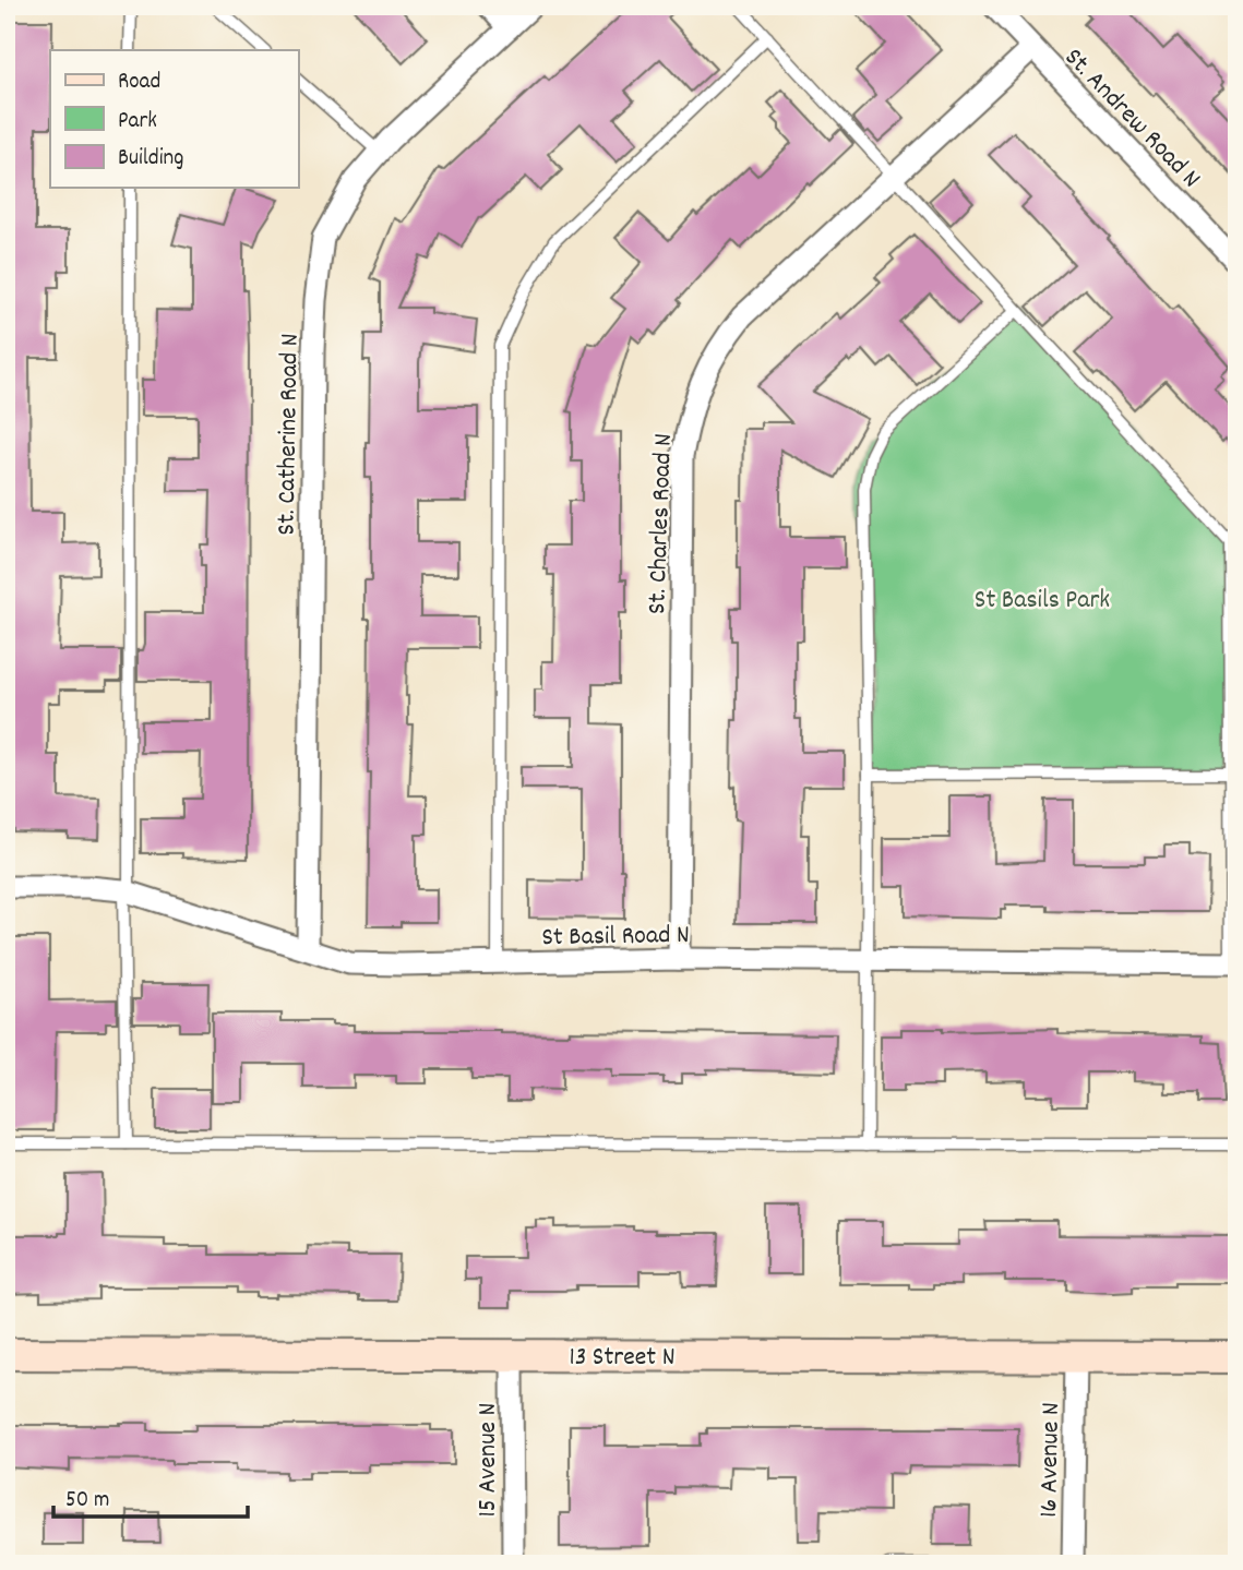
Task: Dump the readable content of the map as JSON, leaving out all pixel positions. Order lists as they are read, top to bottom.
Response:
{
  "streets": {
    "street": [
      "St. Andrew Road N",
      "St. Catherine Road N",
      "St. Charles Road N",
      "St Basil Road N",
      "13 Street N",
      "15 Avenue N",
      "16 Avenue N"
    ]
  },
  "crossings": [
    ["St. Andrew Road N", "St. Charles Road N"],
    ["St. Catherine Road N", "St Basil Road N"],
    ["St. Charles Road N", "St Basil Road N"],
    ["13 Street N", "15 Avenue N"],
    ["13 Street N", "16 Avenue N"]
  ],
  "parks": ["St Basils Park"],
  "legend": ["Road", "Park", "Building"],
  "scale_bar": "50 m"
}
